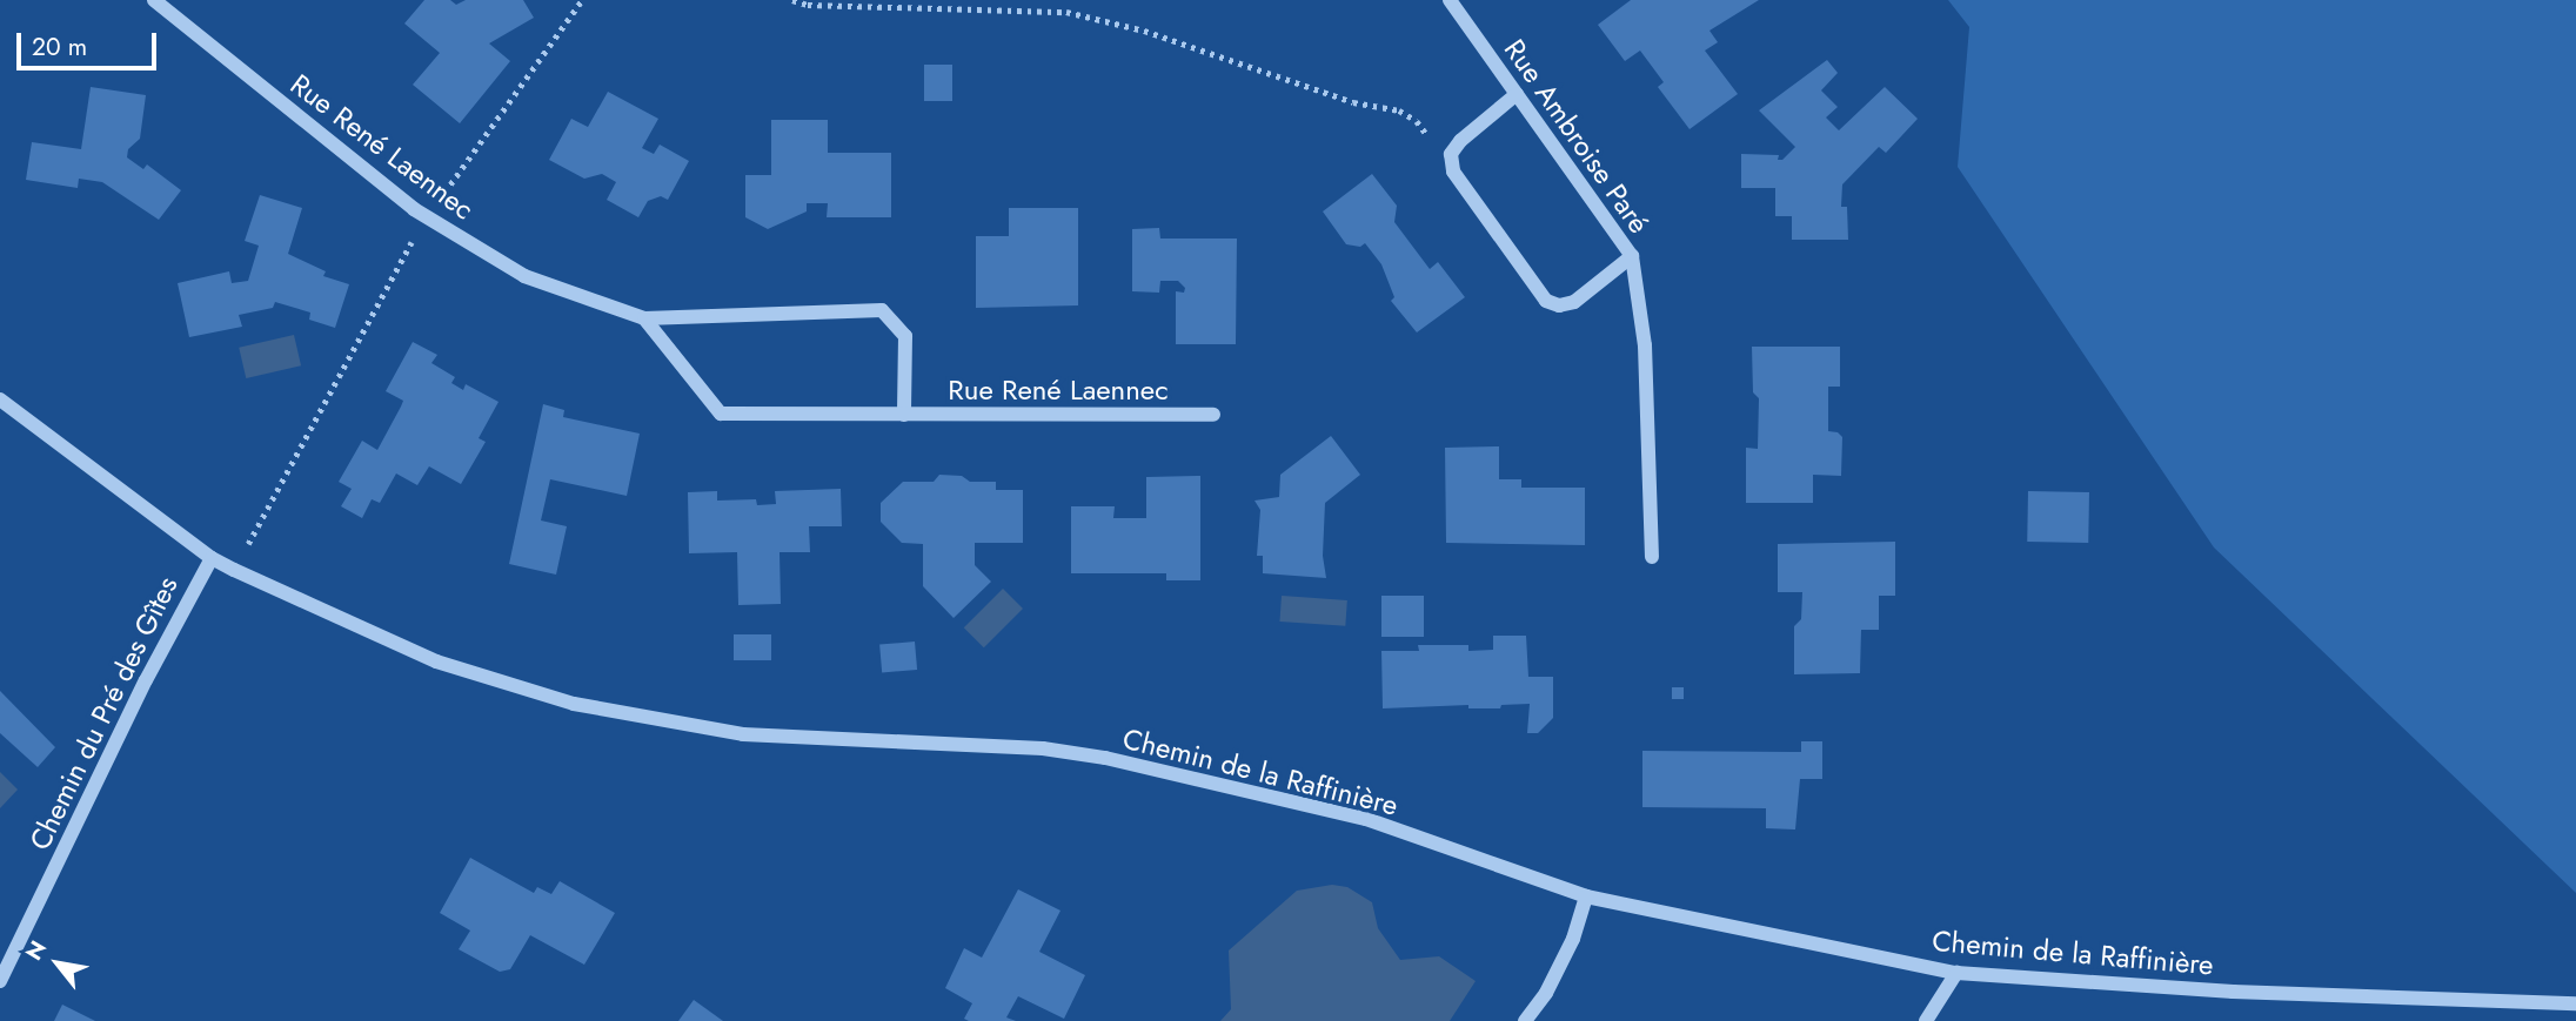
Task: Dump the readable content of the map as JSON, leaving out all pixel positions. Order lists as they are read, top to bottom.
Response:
{
  "streets": {
    "street": [
      "Rue Ambroise Paré",
      "Rue René Laennec",
      "Chemin du Pré des Gîtes",
      "Chemin de la Raffinière"
    ]
  },
  "crossings": [
    ["Chemin du Pré des Gîtes", "Chemin de la Raffinière"]
  ],
  "scale_bar": "20 m",
  "north": "top left"
}
